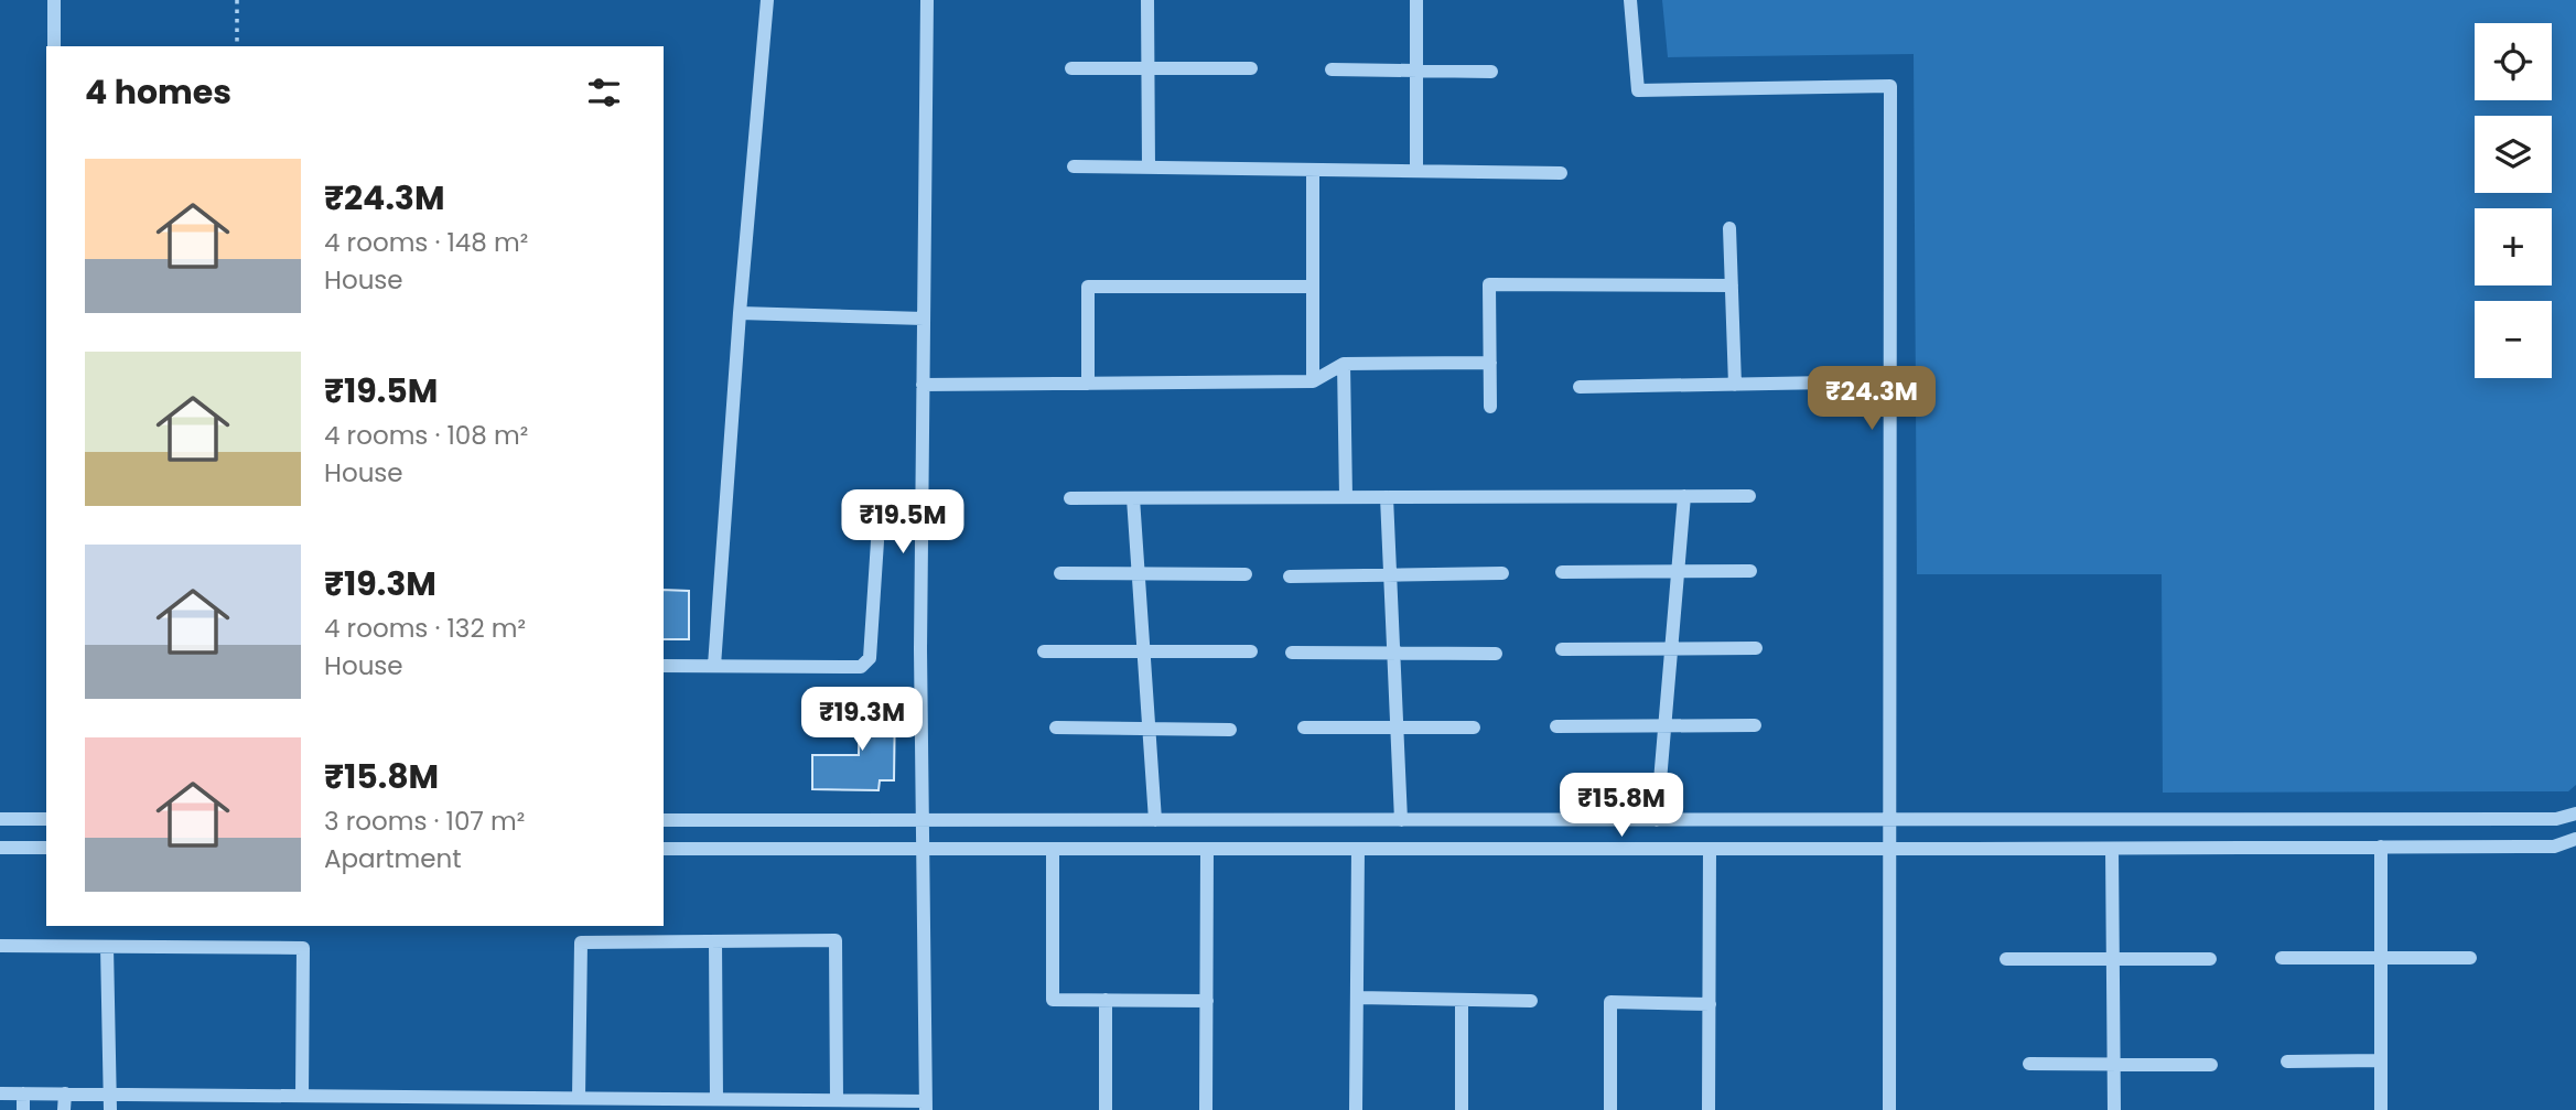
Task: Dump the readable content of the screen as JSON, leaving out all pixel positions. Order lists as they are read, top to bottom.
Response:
{
  "page": {
    "map_buttons": ["+", "−"],
    "heading": "4 homes",
    "list": [
      {
        "name": "₹24.3M",
        "note": "4 rooms · 148 m² · House"
      },
      {
        "name": "₹19.5M",
        "note": "4 rooms · 108 m² · House"
      },
      {
        "name": "₹19.3M",
        "note": "4 rooms · 132 m² · House"
      },
      {
        "name": "₹15.8M",
        "note": "3 rooms · 107 m² · Apartment"
      }
    ],
    "price": [
      "₹24.3M",
      "₹19.5M",
      "₹19.3M",
      "₹15.8M"
    ]
  }
}
